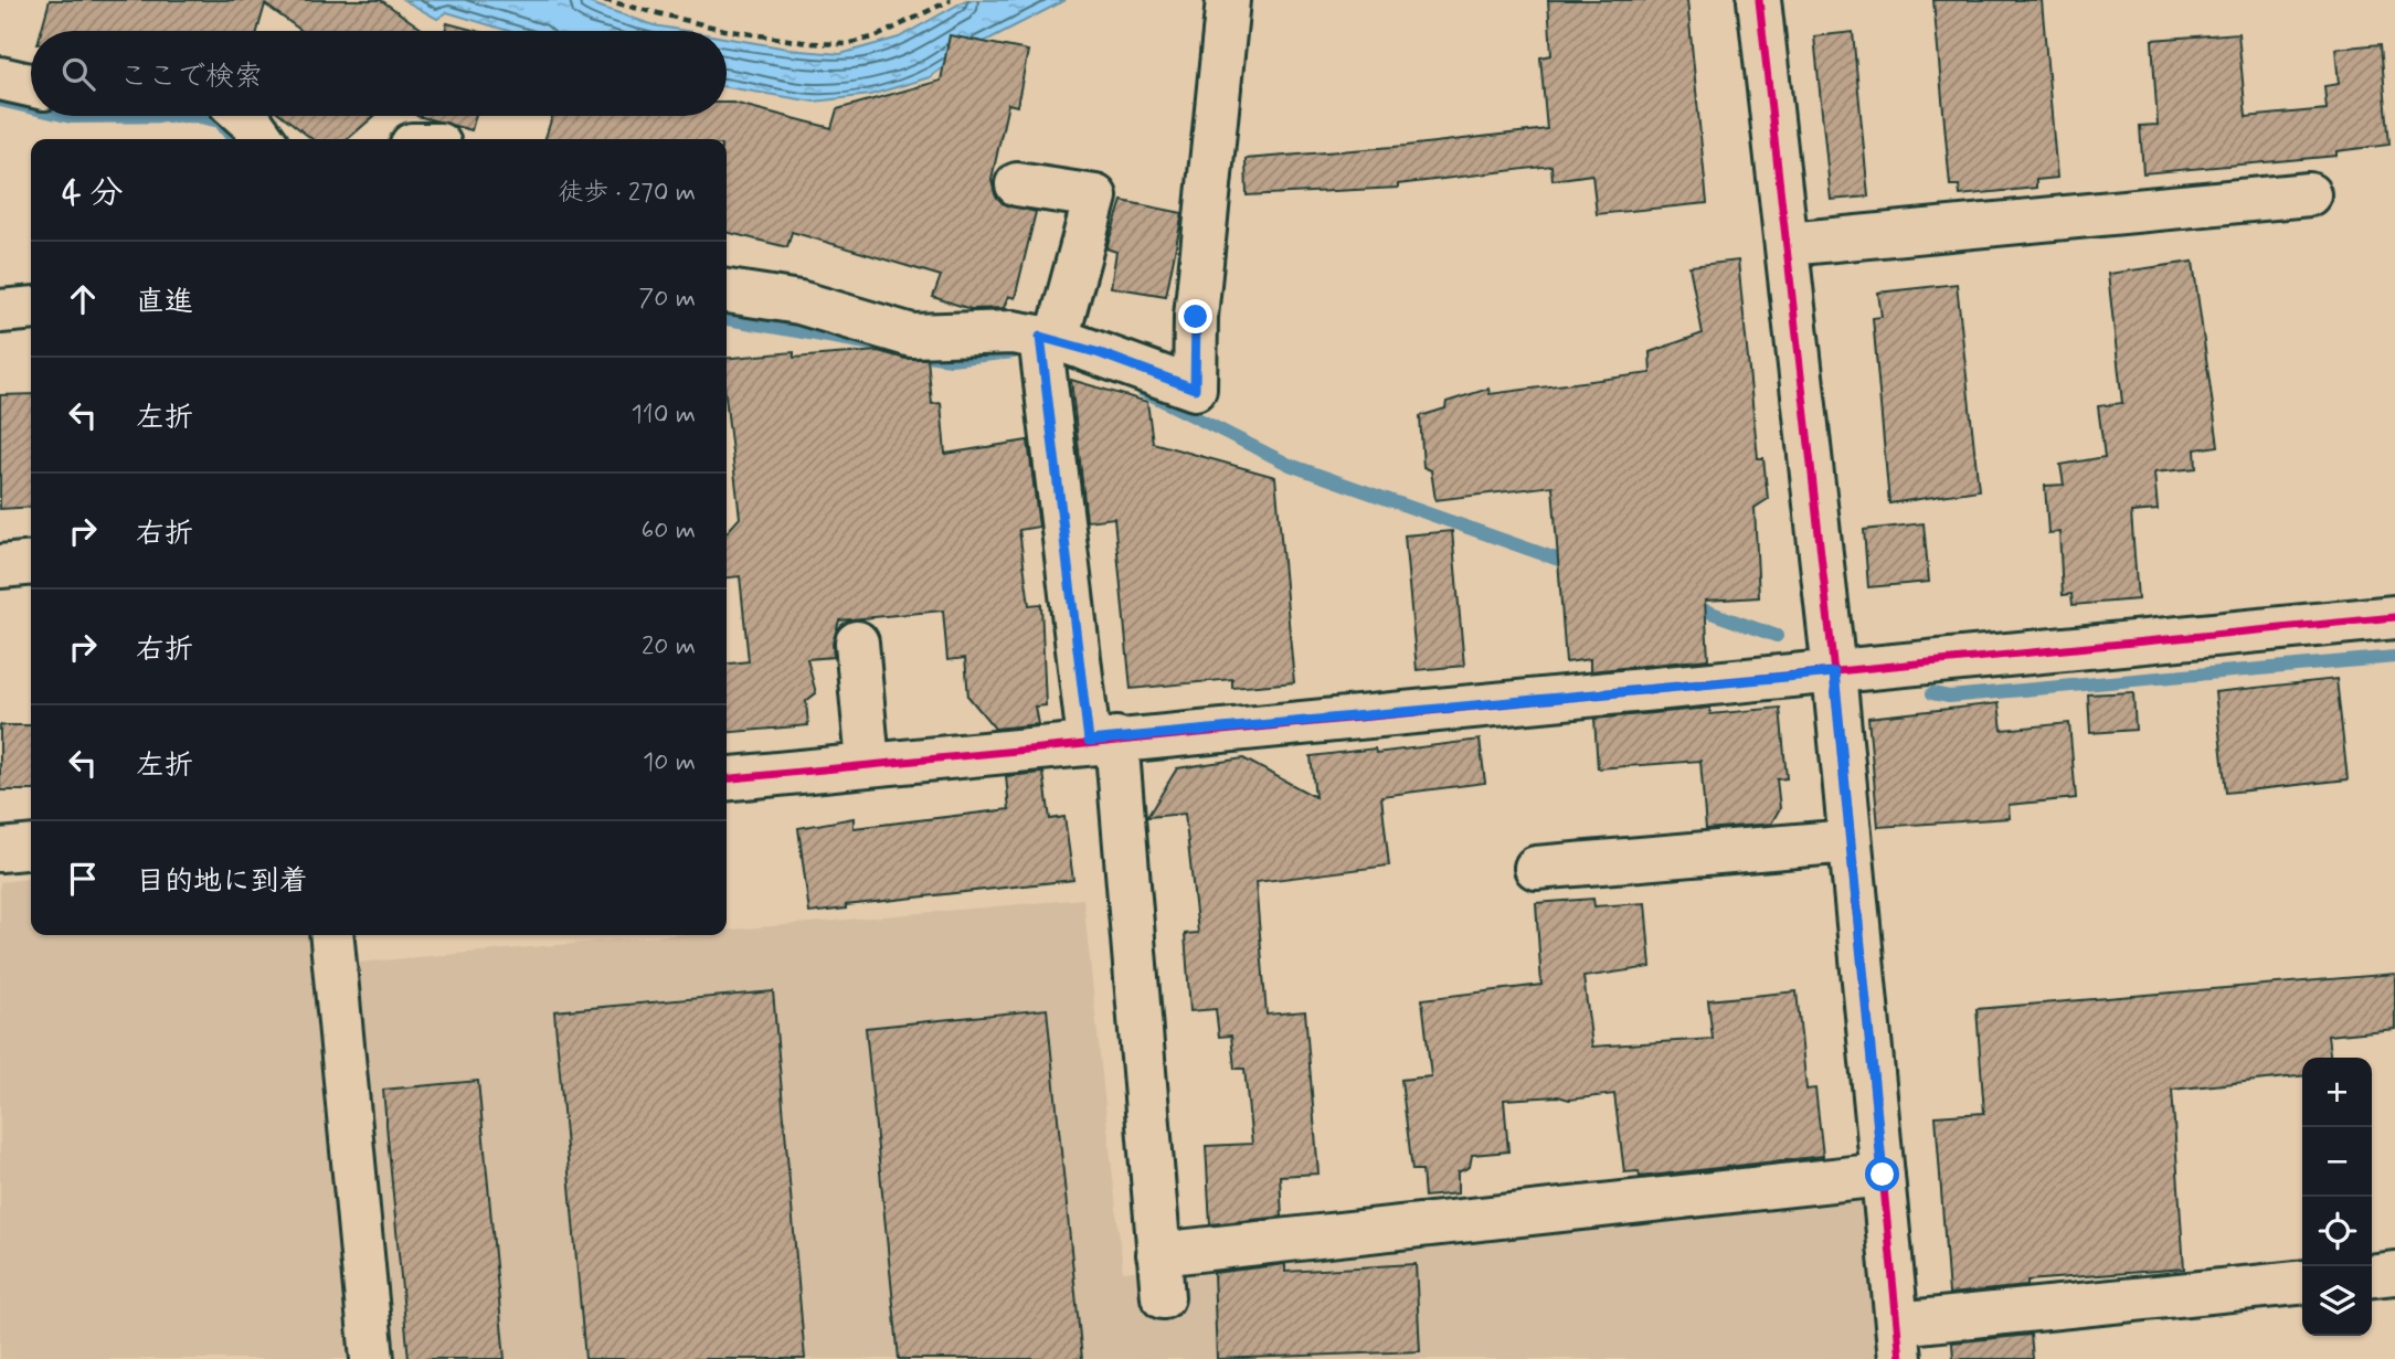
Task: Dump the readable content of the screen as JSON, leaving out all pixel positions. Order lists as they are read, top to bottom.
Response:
{
  "page": {
    "search": "ここで検索",
    "heading": ["4 分", "徒歩 · 270 m"],
    "list": [
      ["直進", "70 m"],
      ["左折", "110 m"],
      ["右折", "60 m"],
      ["右折", "20 m"],
      ["左折", "10 m"],
      "目的地に到着"
    ],
    "map_buttons": ["+", "−"]
  }
}
